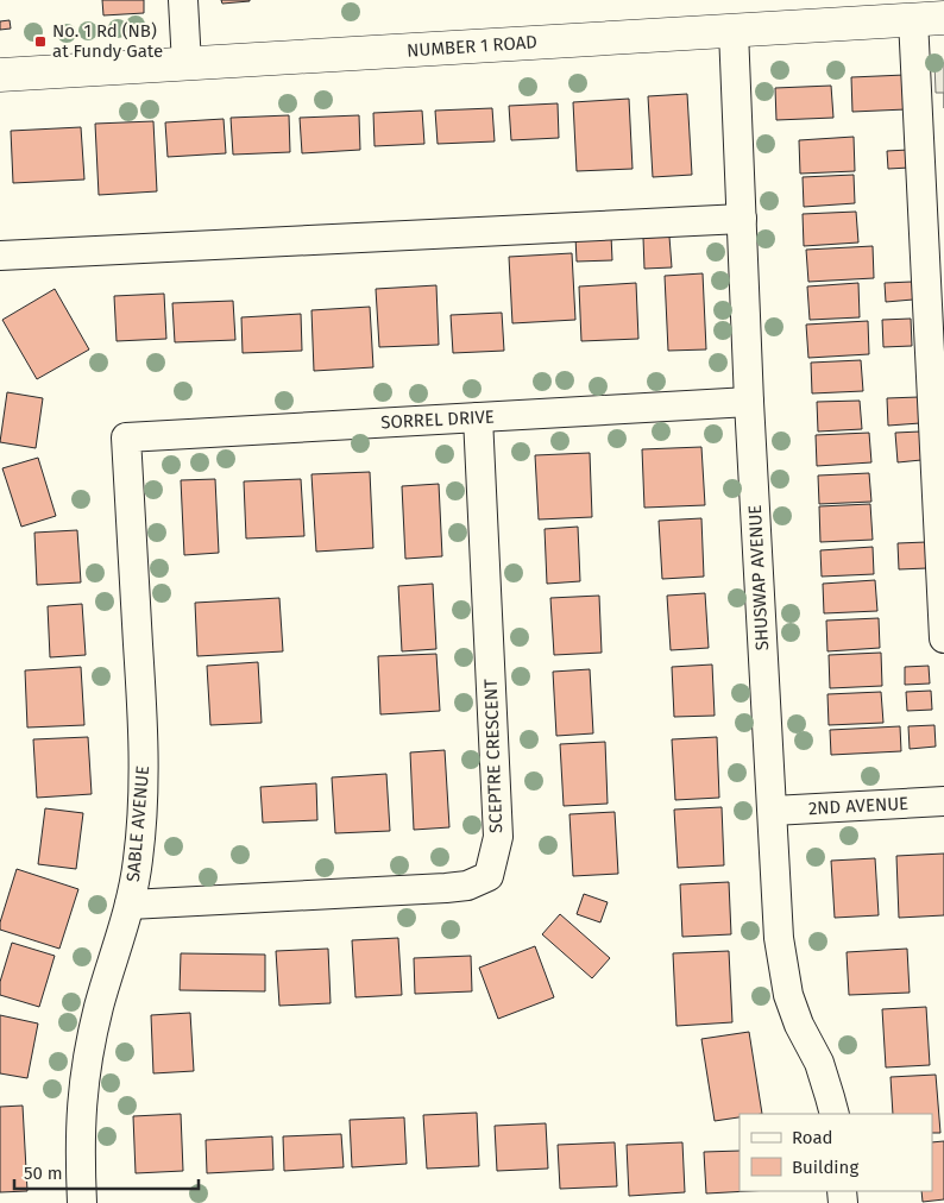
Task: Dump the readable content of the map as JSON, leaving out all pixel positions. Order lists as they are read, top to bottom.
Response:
{
  "streets": {
    "main road": ["NUMBER 1 ROAD"],
    "street": [
      "SORREL DRIVE",
      "SHUSWAP AVENUE",
      "SCEPTRE CRESCENT",
      "2ND AVENUE",
      "SABLE AVENUE"
    ]
  },
  "crossings": [
    ["NUMBER 1 ROAD", "SHUSWAP AVENUE"],
    ["SORREL DRIVE", "SHUSWAP AVENUE"],
    ["SORREL DRIVE", "SCEPTRE CRESCENT"],
    ["SORREL DRIVE", "SABLE AVENUE"],
    ["SHUSWAP AVENUE", "2ND AVENUE"],
    ["SCEPTRE CRESCENT", "SABLE AVENUE"]
  ],
  "places": {
    "transit": ["No. 1 Rd (NB) at Fundy Gate"]
  },
  "legend": ["Road", "Building"],
  "scale_bar": "50 m"
}
